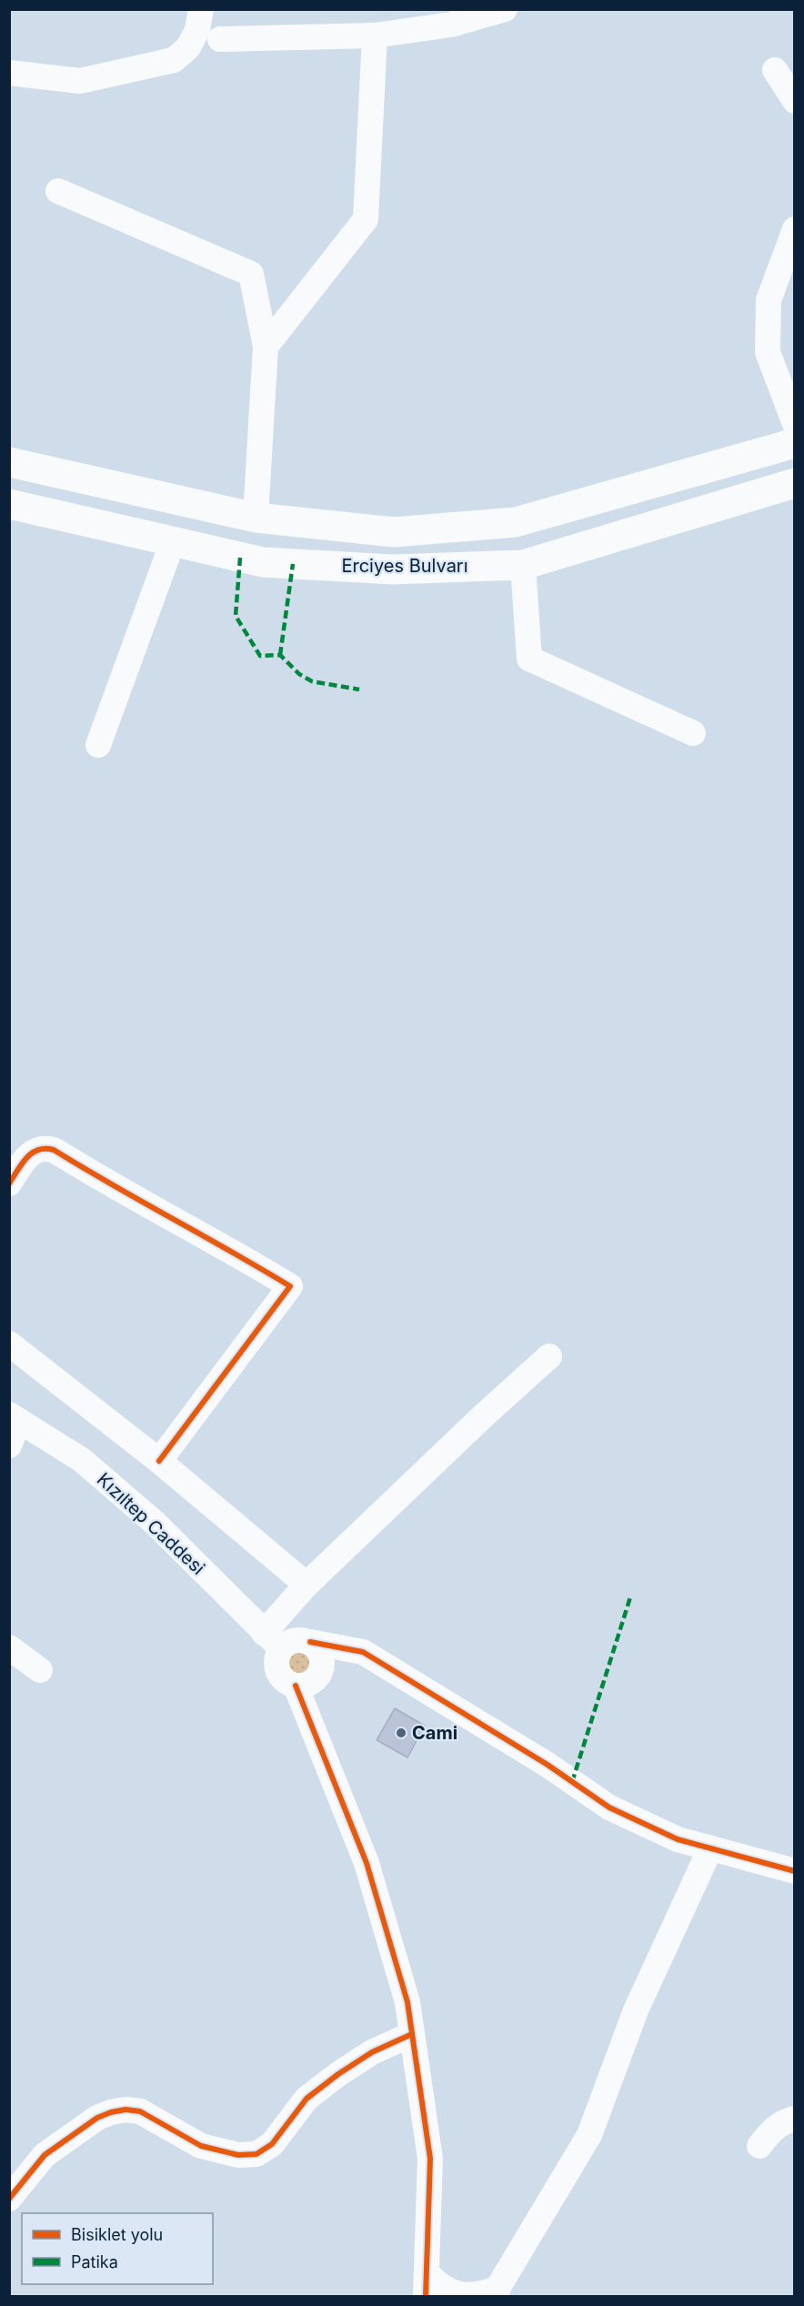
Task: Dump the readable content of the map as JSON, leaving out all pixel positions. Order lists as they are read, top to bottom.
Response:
{
  "streets": {
    "highway": ["Erciyes Bulvarı"],
    "street": ["Kızıltep Caddesi"]
  },
  "places": ["Cami"],
  "legend": ["Bisiklet yolu", "Patika"]
}
